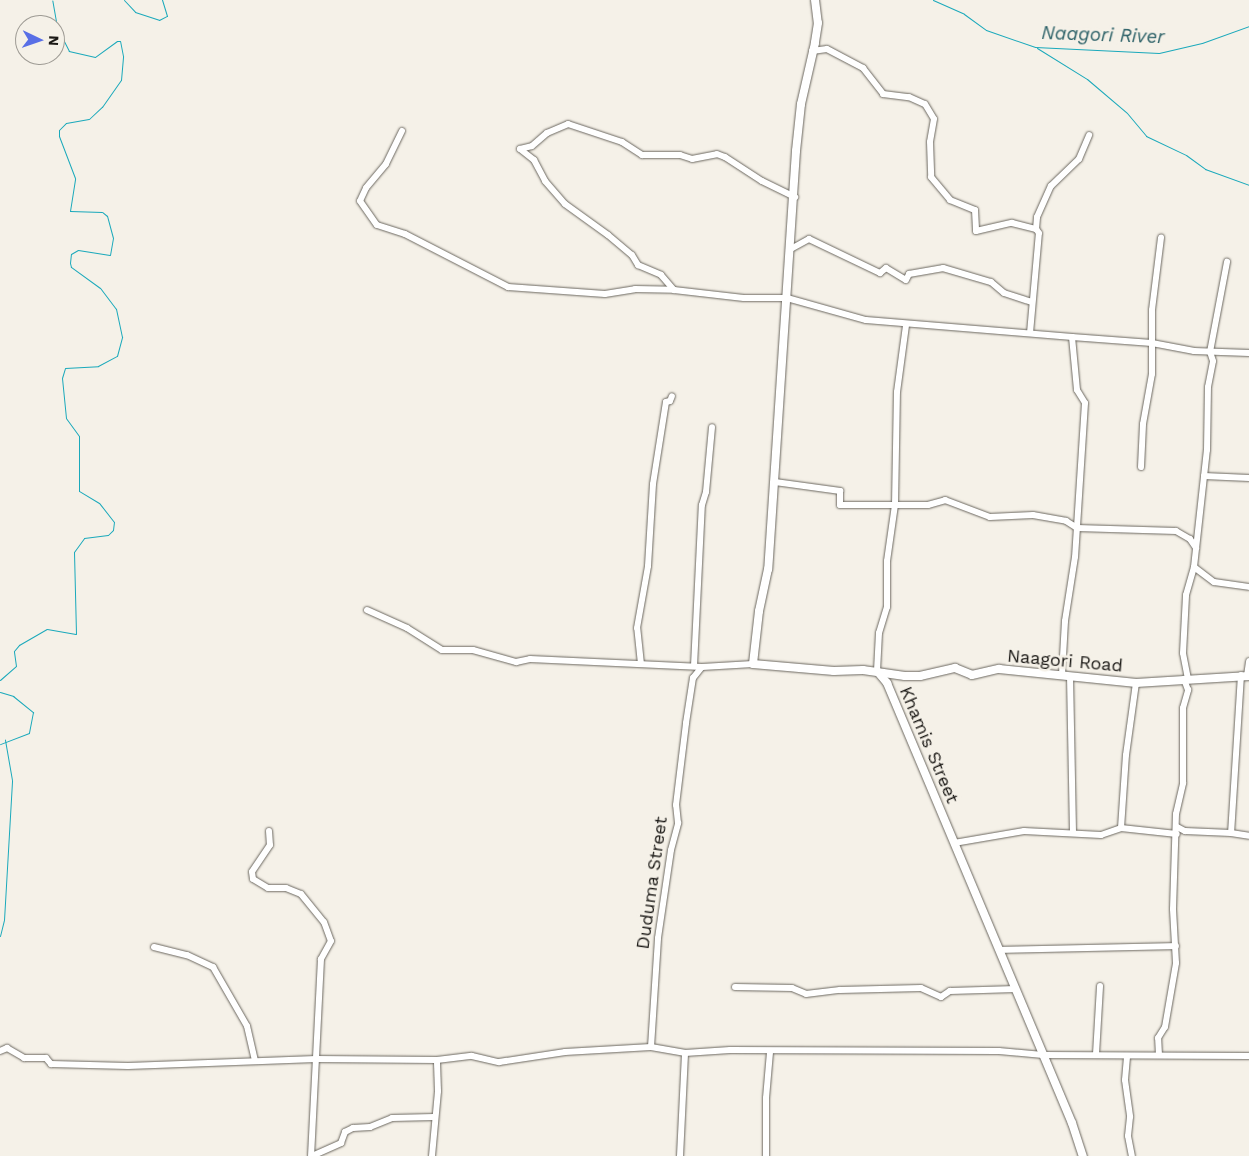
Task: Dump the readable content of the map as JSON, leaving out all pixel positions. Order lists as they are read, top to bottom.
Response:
{
  "streets": {
    "street": ["Naagori Road", "Khamis Street", "Duduma Street"]
  },
  "crossings": [
    ["Naagori Road", "Khamis Street"]
  ],
  "water": ["Naagori River"],
  "north": "right"
}
